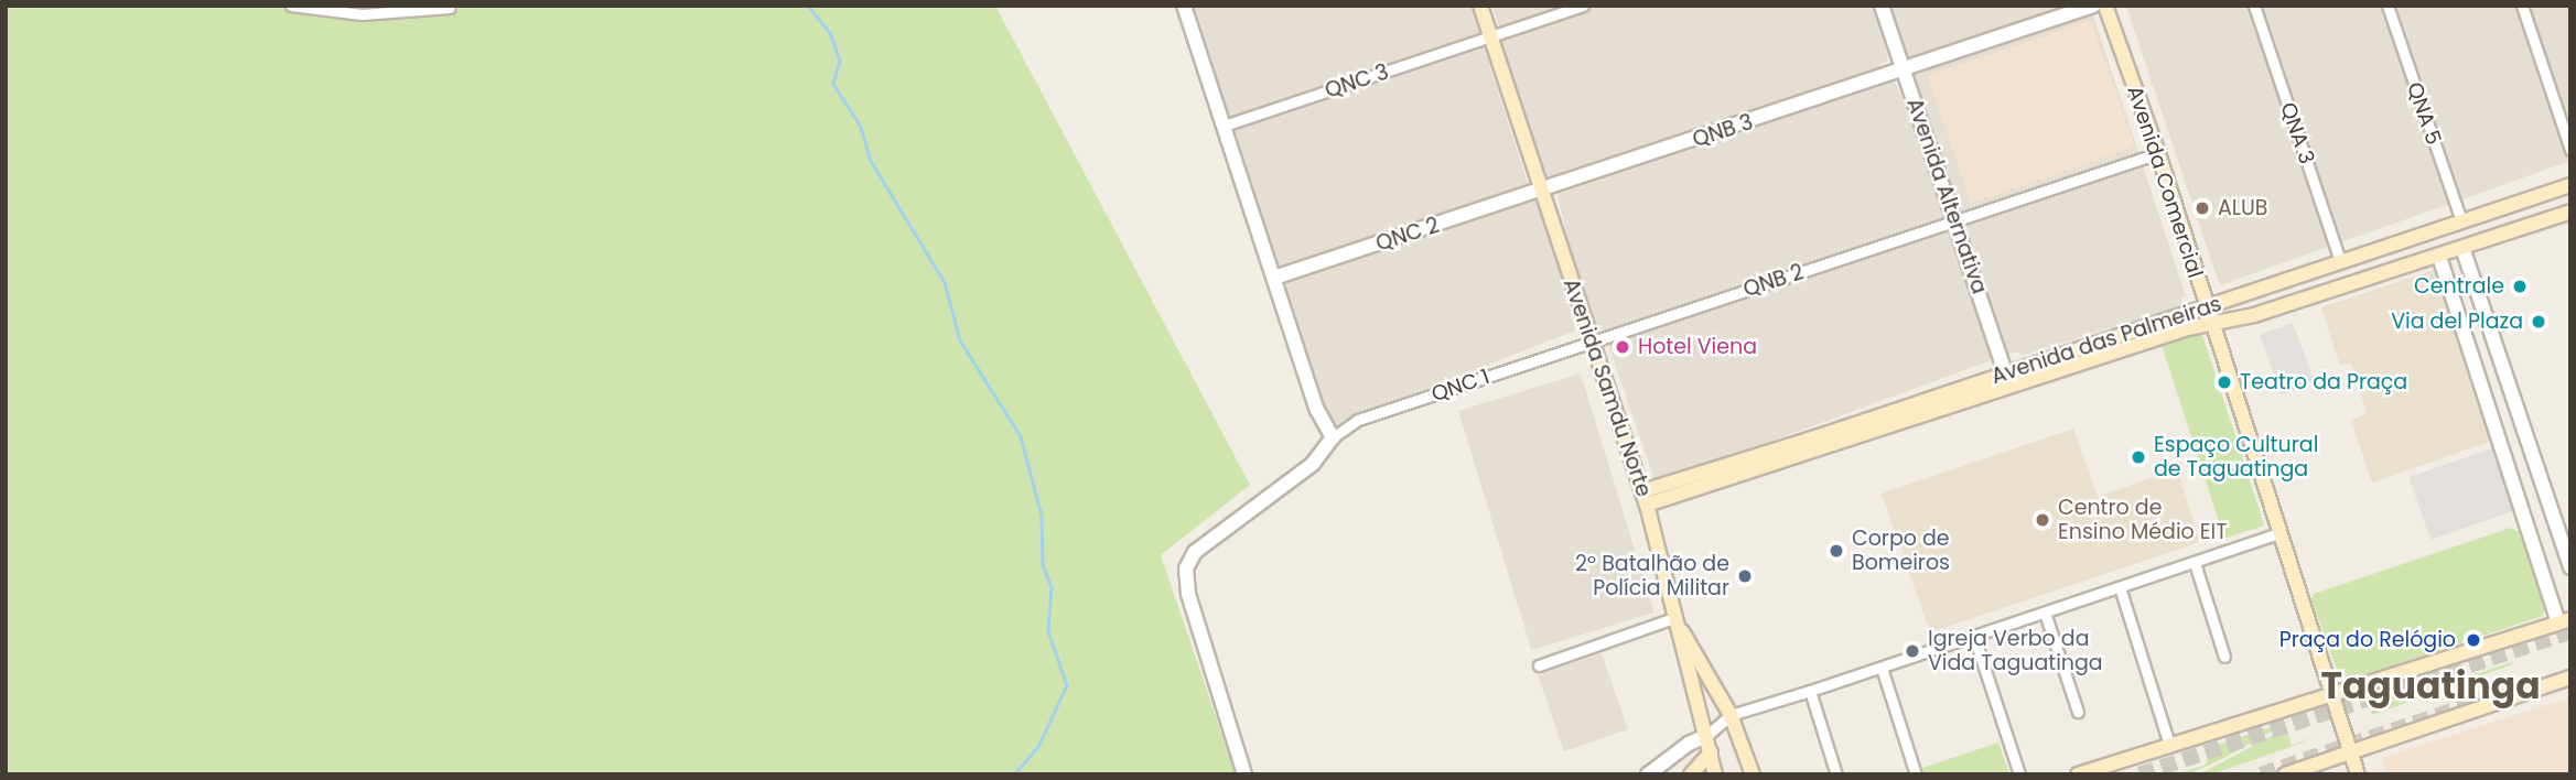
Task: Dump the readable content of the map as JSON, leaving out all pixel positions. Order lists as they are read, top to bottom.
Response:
{
  "streets": {
    "main road": ["Avenida Comercial", "Avenida das Palmeiras", "Avenida Samdu Norte"],
    "street": [
      "QNC 3",
      "QNA 5",
      "QNB 3",
      "QNA 3",
      "Avenida Alternativa",
      "QNC 2",
      "QNB 2",
      "QNC 1"
    ]
  },
  "crossings": [
    ["QNC 3", "Avenida Samdu Norte"],
    ["QNA 5", "Avenida das Palmeiras"],
    ["QNB 3", "Avenida Alternativa"],
    ["QNB 3", "QNC 2"],
    ["QNB 3", "Avenida Samdu Norte"],
    ["QNA 3", "Avenida das Palmeiras"],
    ["Avenida Comercial", "QNB 2"],
    ["Avenida Comercial", "Avenida das Palmeiras"],
    ["Avenida Alternativa", "QNB 2"],
    ["Avenida Alternativa", "Avenida das Palmeiras"],
    ["QNC 2", "Avenida Samdu Norte"],
    ["QNB 2", "QNC 1"],
    ["QNB 2", "Avenida Samdu Norte"],
    ["Avenida das Palmeiras", "Avenida Samdu Norte"],
    ["QNC 1", "Avenida Samdu Norte"]
  ],
  "districts": ["Taguatinga"],
  "places": [
    "ALUB",
    "Centrale",
    "Via del Plaza",
    "Hotel Viena",
    "Teatro da Praça",
    "Espaço Cultural de Taguatinga",
    "Centro de Ensino Médio EIT",
    "Corpo de Bomeiros",
    "2º Batalhão de Polícia Militar",
    "Praça do Relógio",
    "Igreja Verbo da Vida Taguatinga"
  ]
}
